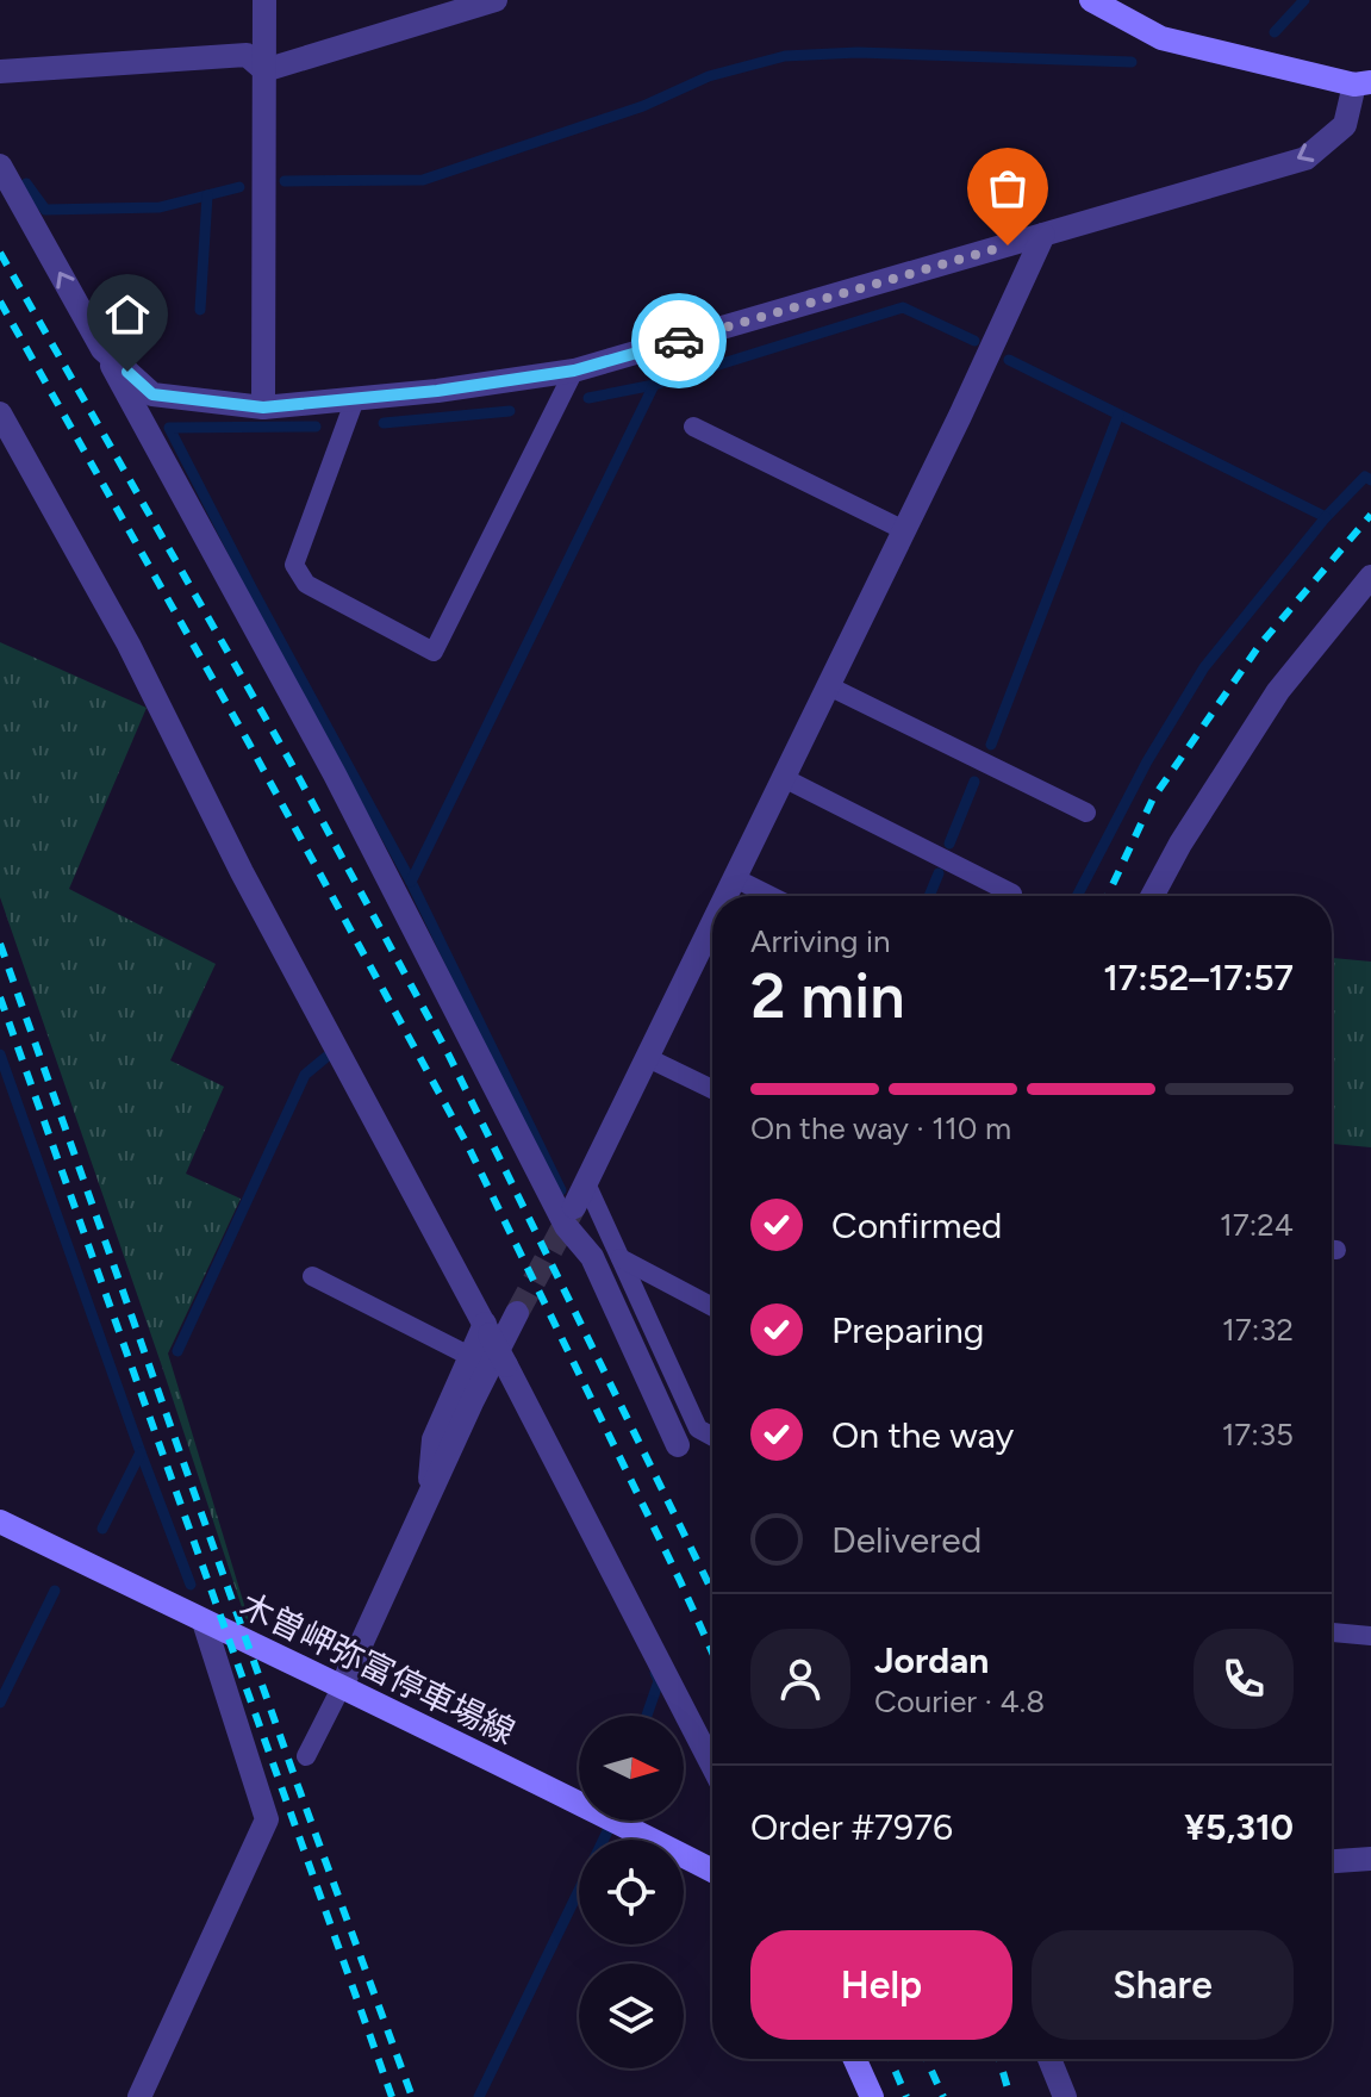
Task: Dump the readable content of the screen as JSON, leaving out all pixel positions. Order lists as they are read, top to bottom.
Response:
{
  "streets": {
    "main road": ["木曽岬弥富停車場線"]
  },
  "north": "right",
  "page": {
    "heading": ["2 min", "Arriving in", "17:52–17:57"],
    "panel": [
      "Jordan",
      "Courier · 4.8",
      "Order #7976",
      "¥5,310"
    ],
    "bar": "On the way · 110 m",
    "list": [
      ["Confirmed", "17:24"],
      ["Preparing", "17:32"],
      ["On the way", "17:35"],
      "Delivered"
    ],
    "buttons": ["Help", "Share"]
  }
}
